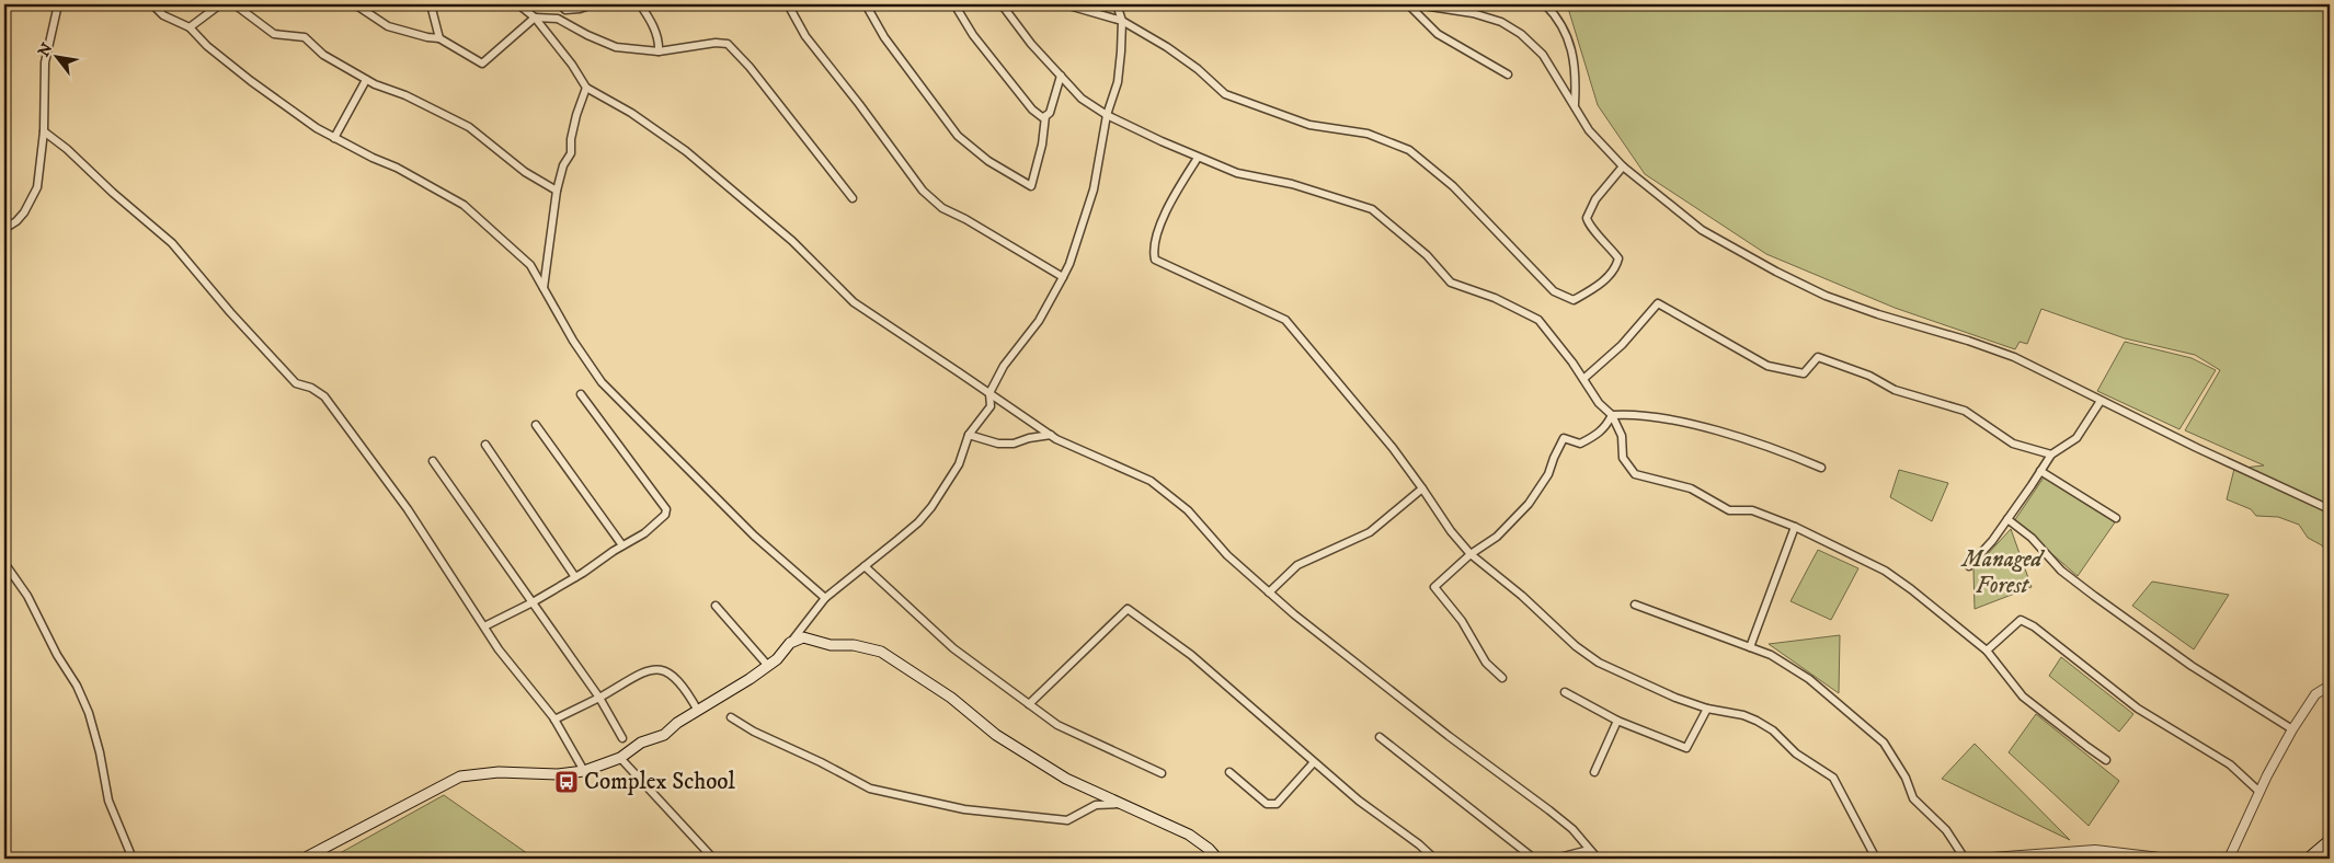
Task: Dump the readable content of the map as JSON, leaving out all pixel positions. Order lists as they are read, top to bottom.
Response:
{
  "parks": ["Managed Forest"],
  "places": {
    "bus stop": ["Complex School"]
  },
  "north": "top left"
}
